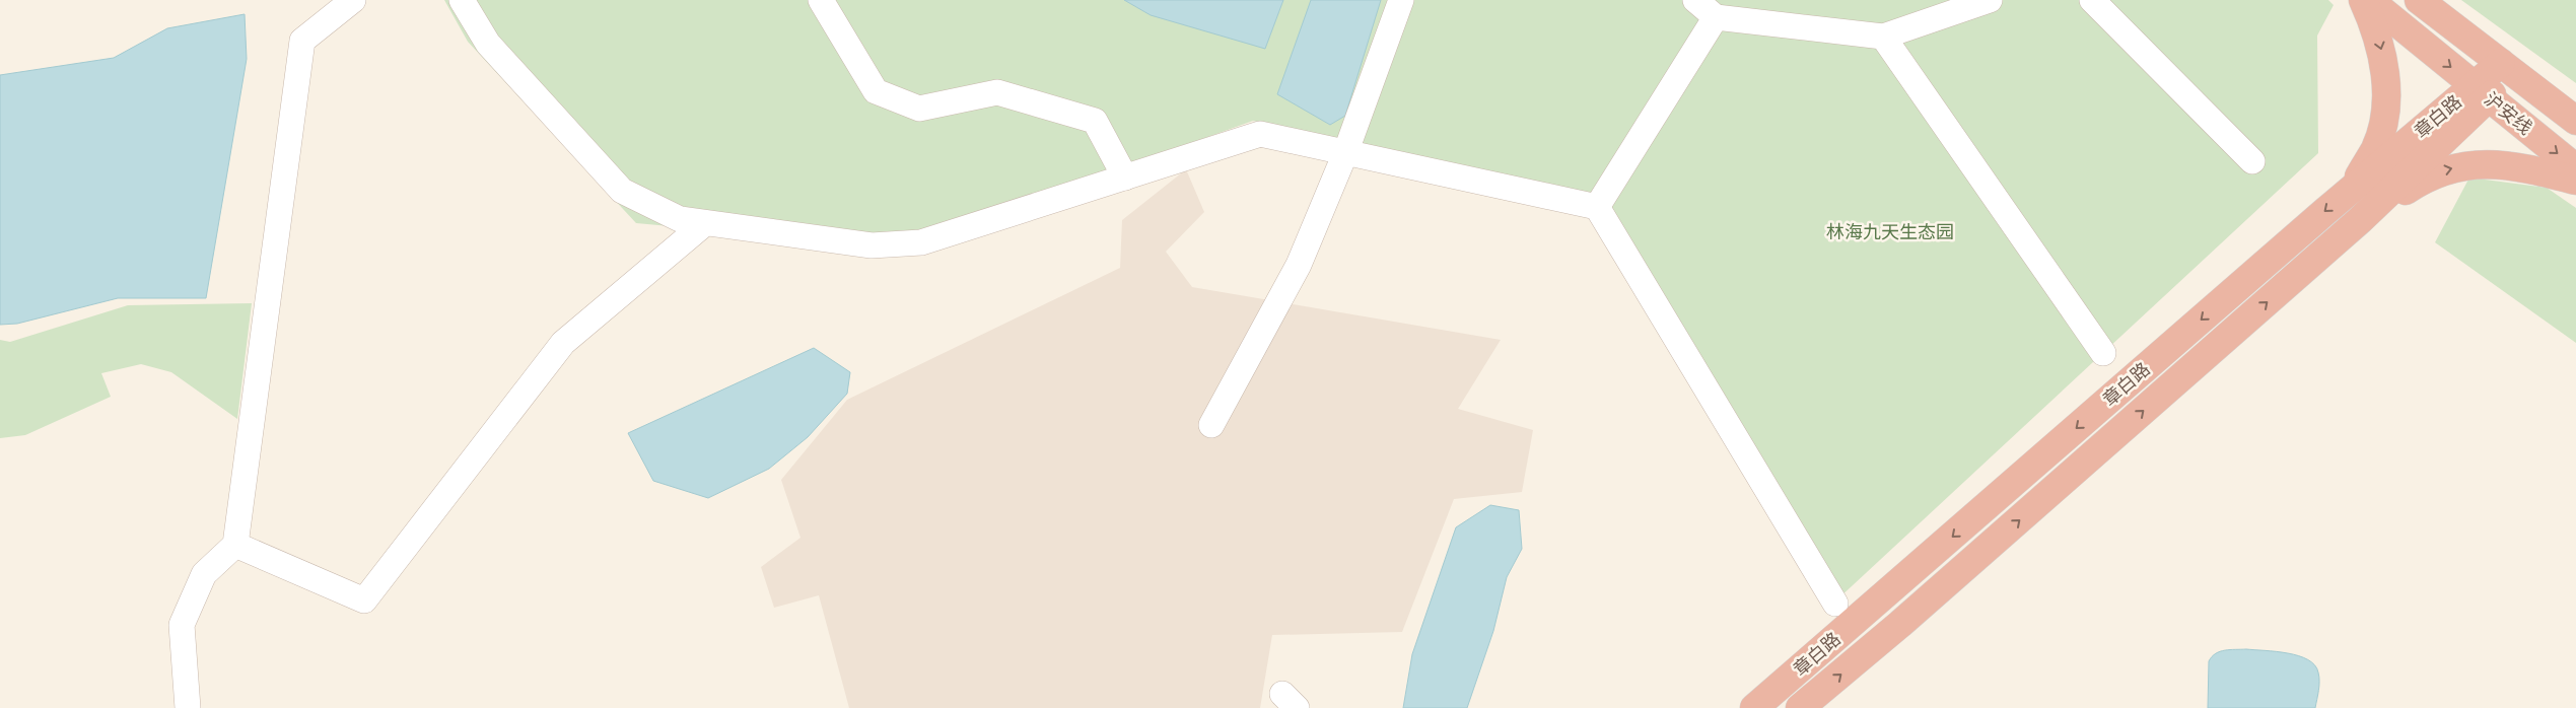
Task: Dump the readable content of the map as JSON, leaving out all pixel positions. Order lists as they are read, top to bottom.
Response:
{
  "streets": {
    "highway": ["沪安线", "章白路"]
  },
  "crossings": [
    ["沪安线", "章白路"]
  ],
  "parks": ["林海九天生态园"]
}
